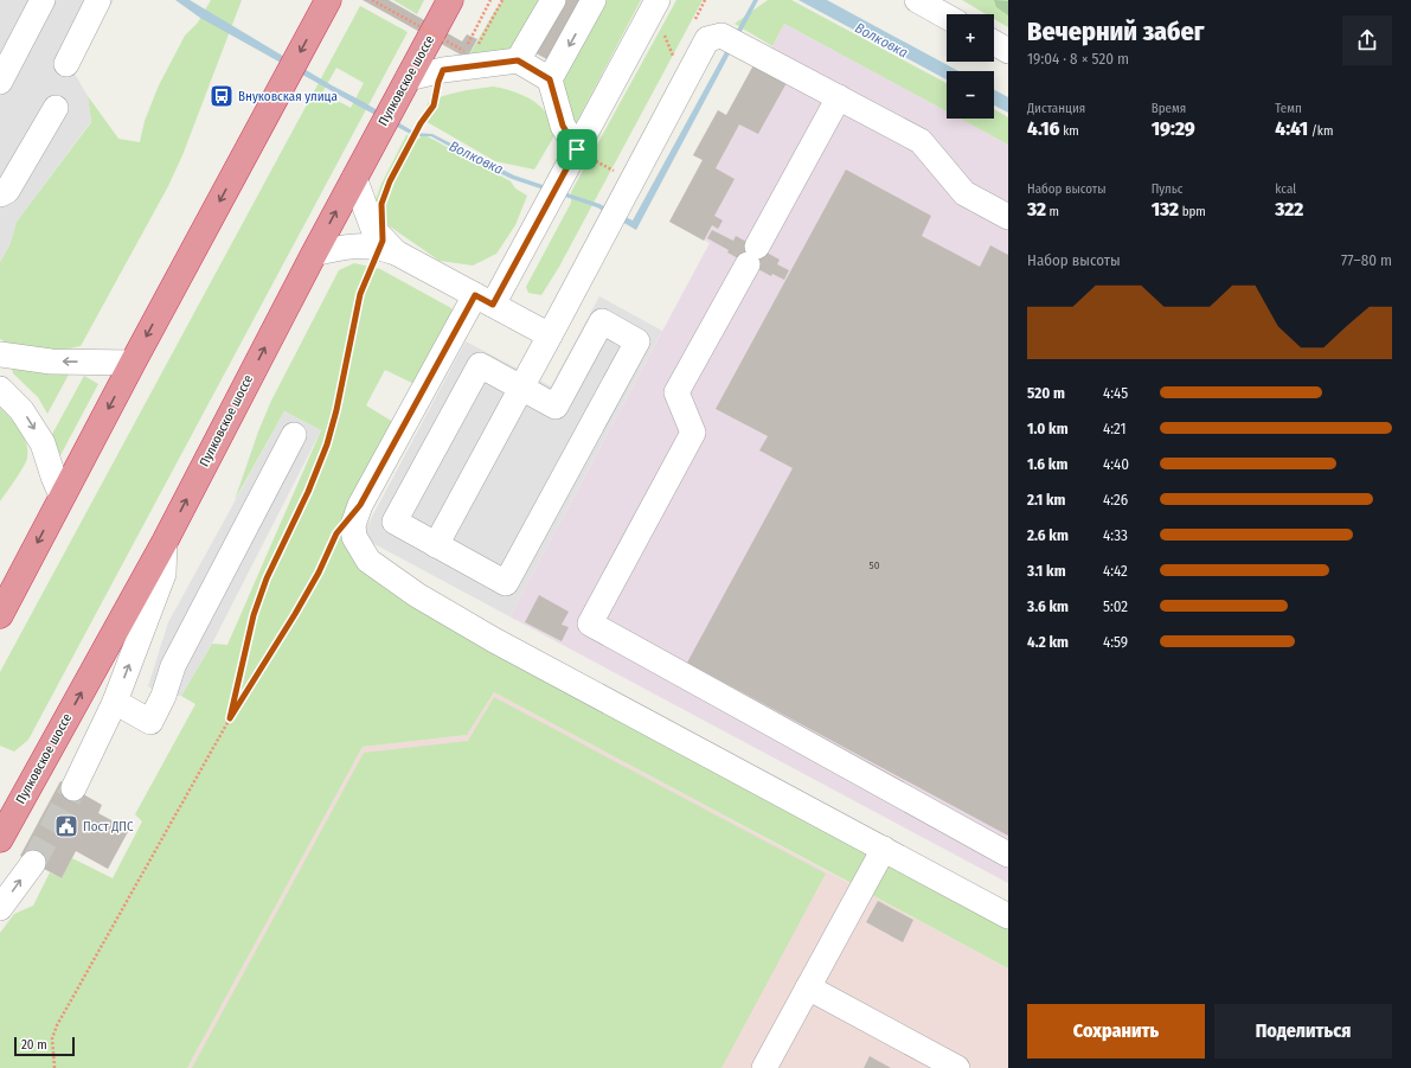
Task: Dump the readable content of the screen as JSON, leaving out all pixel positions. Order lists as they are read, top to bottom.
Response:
{
  "streets": {
    "highway": ["Пулковское шоссе"]
  },
  "water": ["Волковка"],
  "places": {
    "bus stop": ["Внуковская улица"],
    "public building": ["Пост ДПС"]
  },
  "house_numbers": ["50"],
  "scale_bar": "20 m",
  "page": {
    "heading": ["Вечерний забег", "19:04 · 8 × 520 m"],
    "map_buttons": ["+", "−"],
    "stats": [
      ["Дистанция", "4.16 km"],
      ["Время", "19:29"],
      ["Темп", "4:41 /km"],
      ["Набор высоты", "32 m"],
      ["Пульс", "132 bpm"],
      ["kcal", "322"]
    ],
    "chart": ["Набор высоты", "77–80 m"],
    "list": [
      {
        "name": "520 m",
        "note": "4:45"
      },
      {
        "name": "1.0 km",
        "note": "4:21"
      },
      {
        "name": "1.6 km",
        "note": "4:40"
      },
      {
        "name": "2.1 km",
        "note": "4:26"
      },
      {
        "name": "2.6 km",
        "note": "4:33"
      },
      {
        "name": "3.1 km",
        "note": "4:42"
      },
      {
        "name": "3.6 km",
        "note": "5:02"
      },
      {
        "name": "4.2 km",
        "note": "4:59"
      }
    ],
    "buttons": ["Сохранить", "Поделиться"],
    "scale": "20 m"
  }
}
